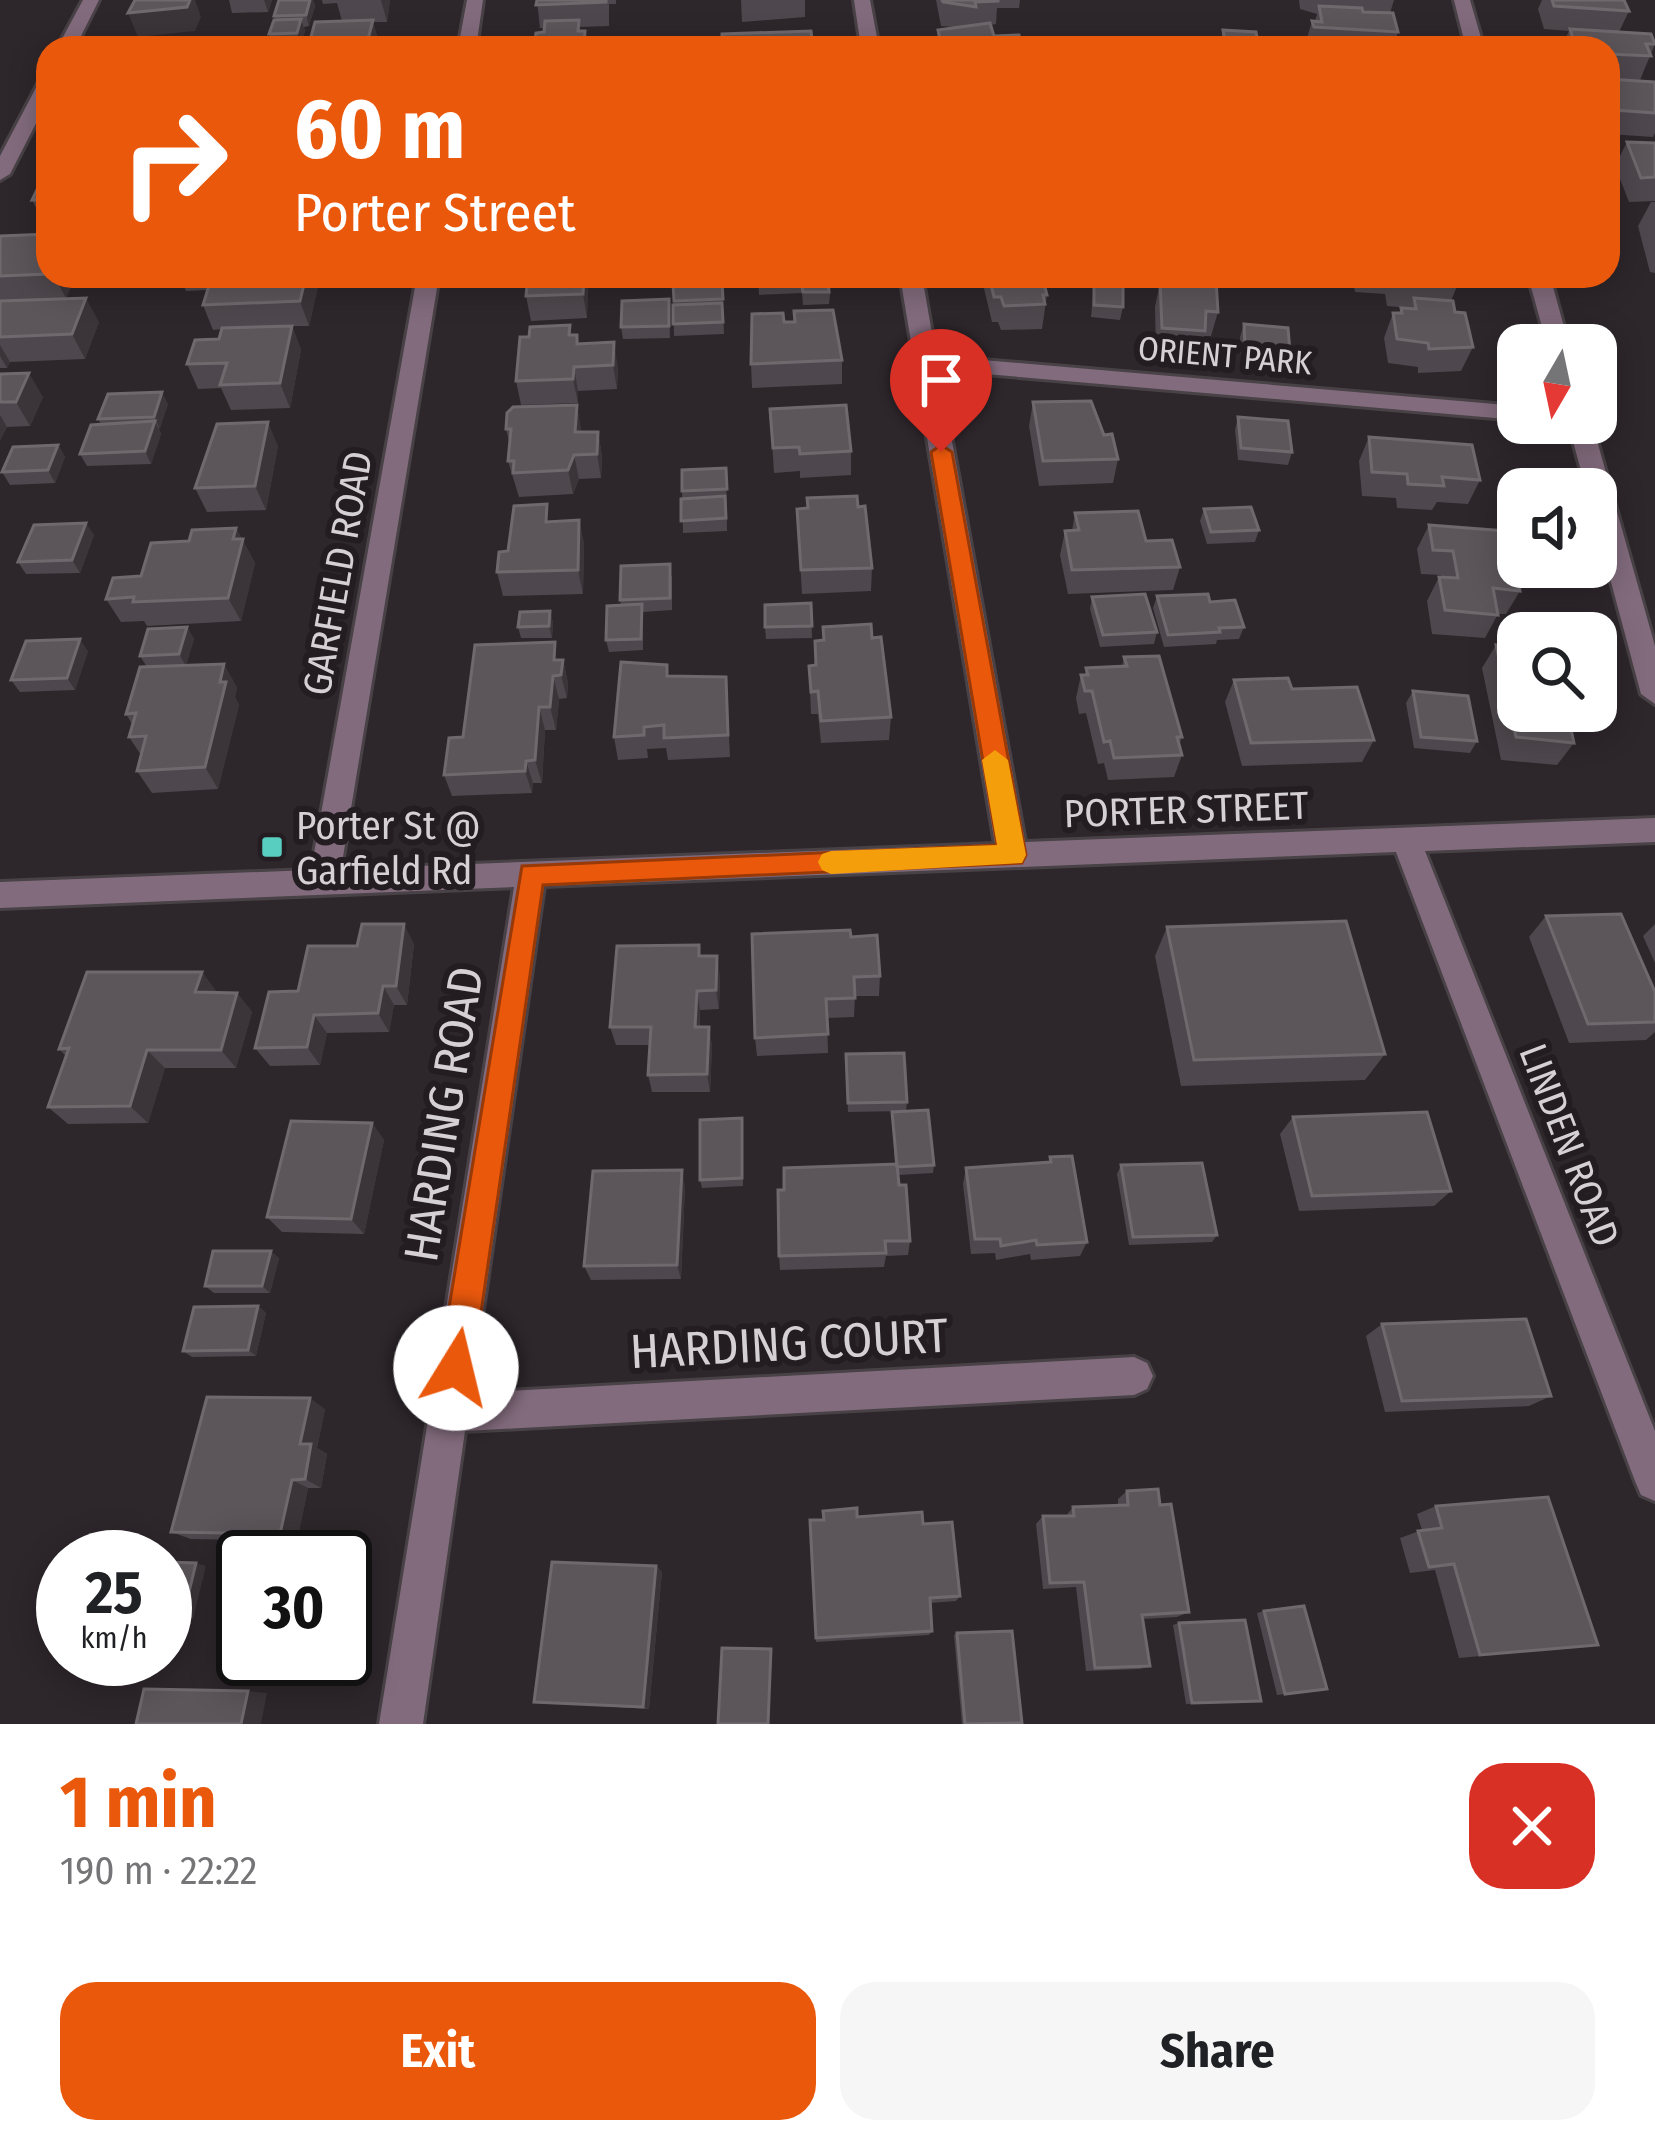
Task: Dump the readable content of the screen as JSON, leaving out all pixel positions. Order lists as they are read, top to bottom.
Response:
{
  "streets": {
    "street": [
      "ORIENT PARK",
      "GARFIELD ROAD",
      "PORTER STREET",
      "HARDING ROAD",
      "LINDEN ROAD",
      "HARDING COURT"
    ]
  },
  "crossings": [
    ["GARFIELD ROAD", "PORTER STREET"],
    ["PORTER STREET", "HARDING ROAD"],
    ["PORTER STREET", "LINDEN ROAD"],
    ["HARDING ROAD", "HARDING COURT"]
  ],
  "places": {
    "transit": ["Porter St @ Garfield Rd"]
  },
  "north": "bottom",
  "page": {
    "turn": ["60 m", "Porter Street"],
    "speed": "25 km/h",
    "limit": "30",
    "heading": ["1 min", "190 m · 22:22"],
    "buttons": ["Exit", "Share"]
  }
}
